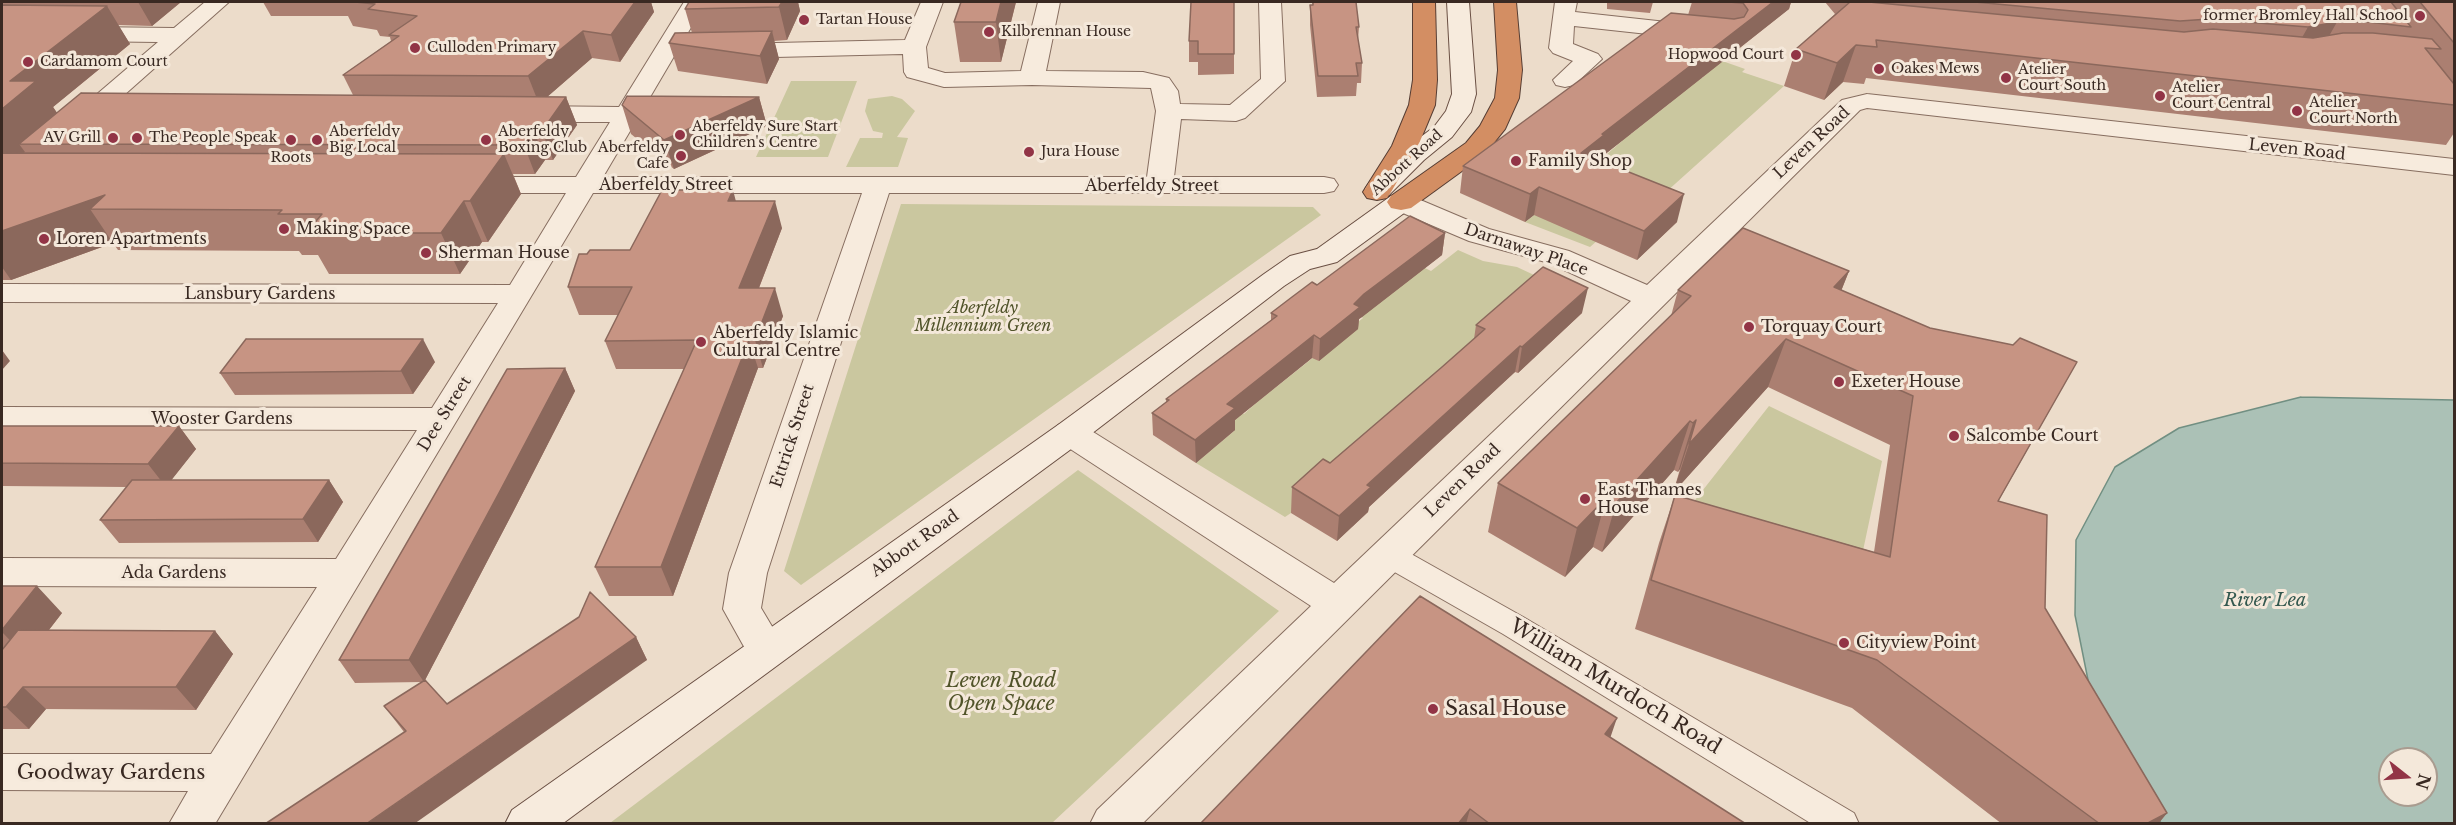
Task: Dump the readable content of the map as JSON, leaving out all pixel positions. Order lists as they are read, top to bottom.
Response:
{
  "streets": {
    "street": [
      "Leven Road",
      "Abbott Road",
      "Aberfeldy Street",
      "Darnaway Place",
      "Lansbury Gardens",
      "Dee Street",
      "Wooster Gardens",
      "Ettrick Street",
      "Ada Gardens",
      "Goodway Gardens"
    ],
    "lane": ["William Murdoch Road"]
  },
  "crossings": [
    ["Leven Road", "Darnaway Place"],
    ["Leven Road", "William Murdoch Road"],
    ["Abbott Road", "Darnaway Place"],
    ["Abbott Road", "Ettrick Street"],
    ["Aberfeldy Street", "Dee Street"],
    ["Aberfeldy Street", "Ettrick Street"],
    ["Lansbury Gardens", "Dee Street"],
    ["Dee Street", "Wooster Gardens"],
    ["Dee Street", "Ada Gardens"],
    ["Dee Street", "Goodway Gardens"]
  ],
  "water": ["River Lea"],
  "parks": ["Aberfeldy Millennium Green", "Leven Road Open Space"],
  "places": [
    "former Bromley Hall School",
    "Tartan House",
    "Kilbrennan House",
    "Culloden Primary",
    "Hopwood Court",
    "Cardamom Court",
    "Oakes Mews",
    "Atelier Court South",
    "Atelier Court Central",
    "Atelier Court North",
    "Aberfeldy Sure Start Children's Centre",
    "AV Grill",
    "The People Speak",
    "Roots",
    "Aberfeldy Big Local",
    "Aberfeldy Boxing Club",
    "Jura House",
    "Aberfeldy Cafe",
    "Family Shop",
    "Making Space",
    "Loren Apartments",
    "Sherman House",
    "Torquay Court",
    "Aberfeldy Islamic Cultural Centre",
    "Exeter House",
    "Salcombe Court",
    "East Thames House",
    "Cityview Point",
    "Sasal House"
  ],
  "north": "right"
}
